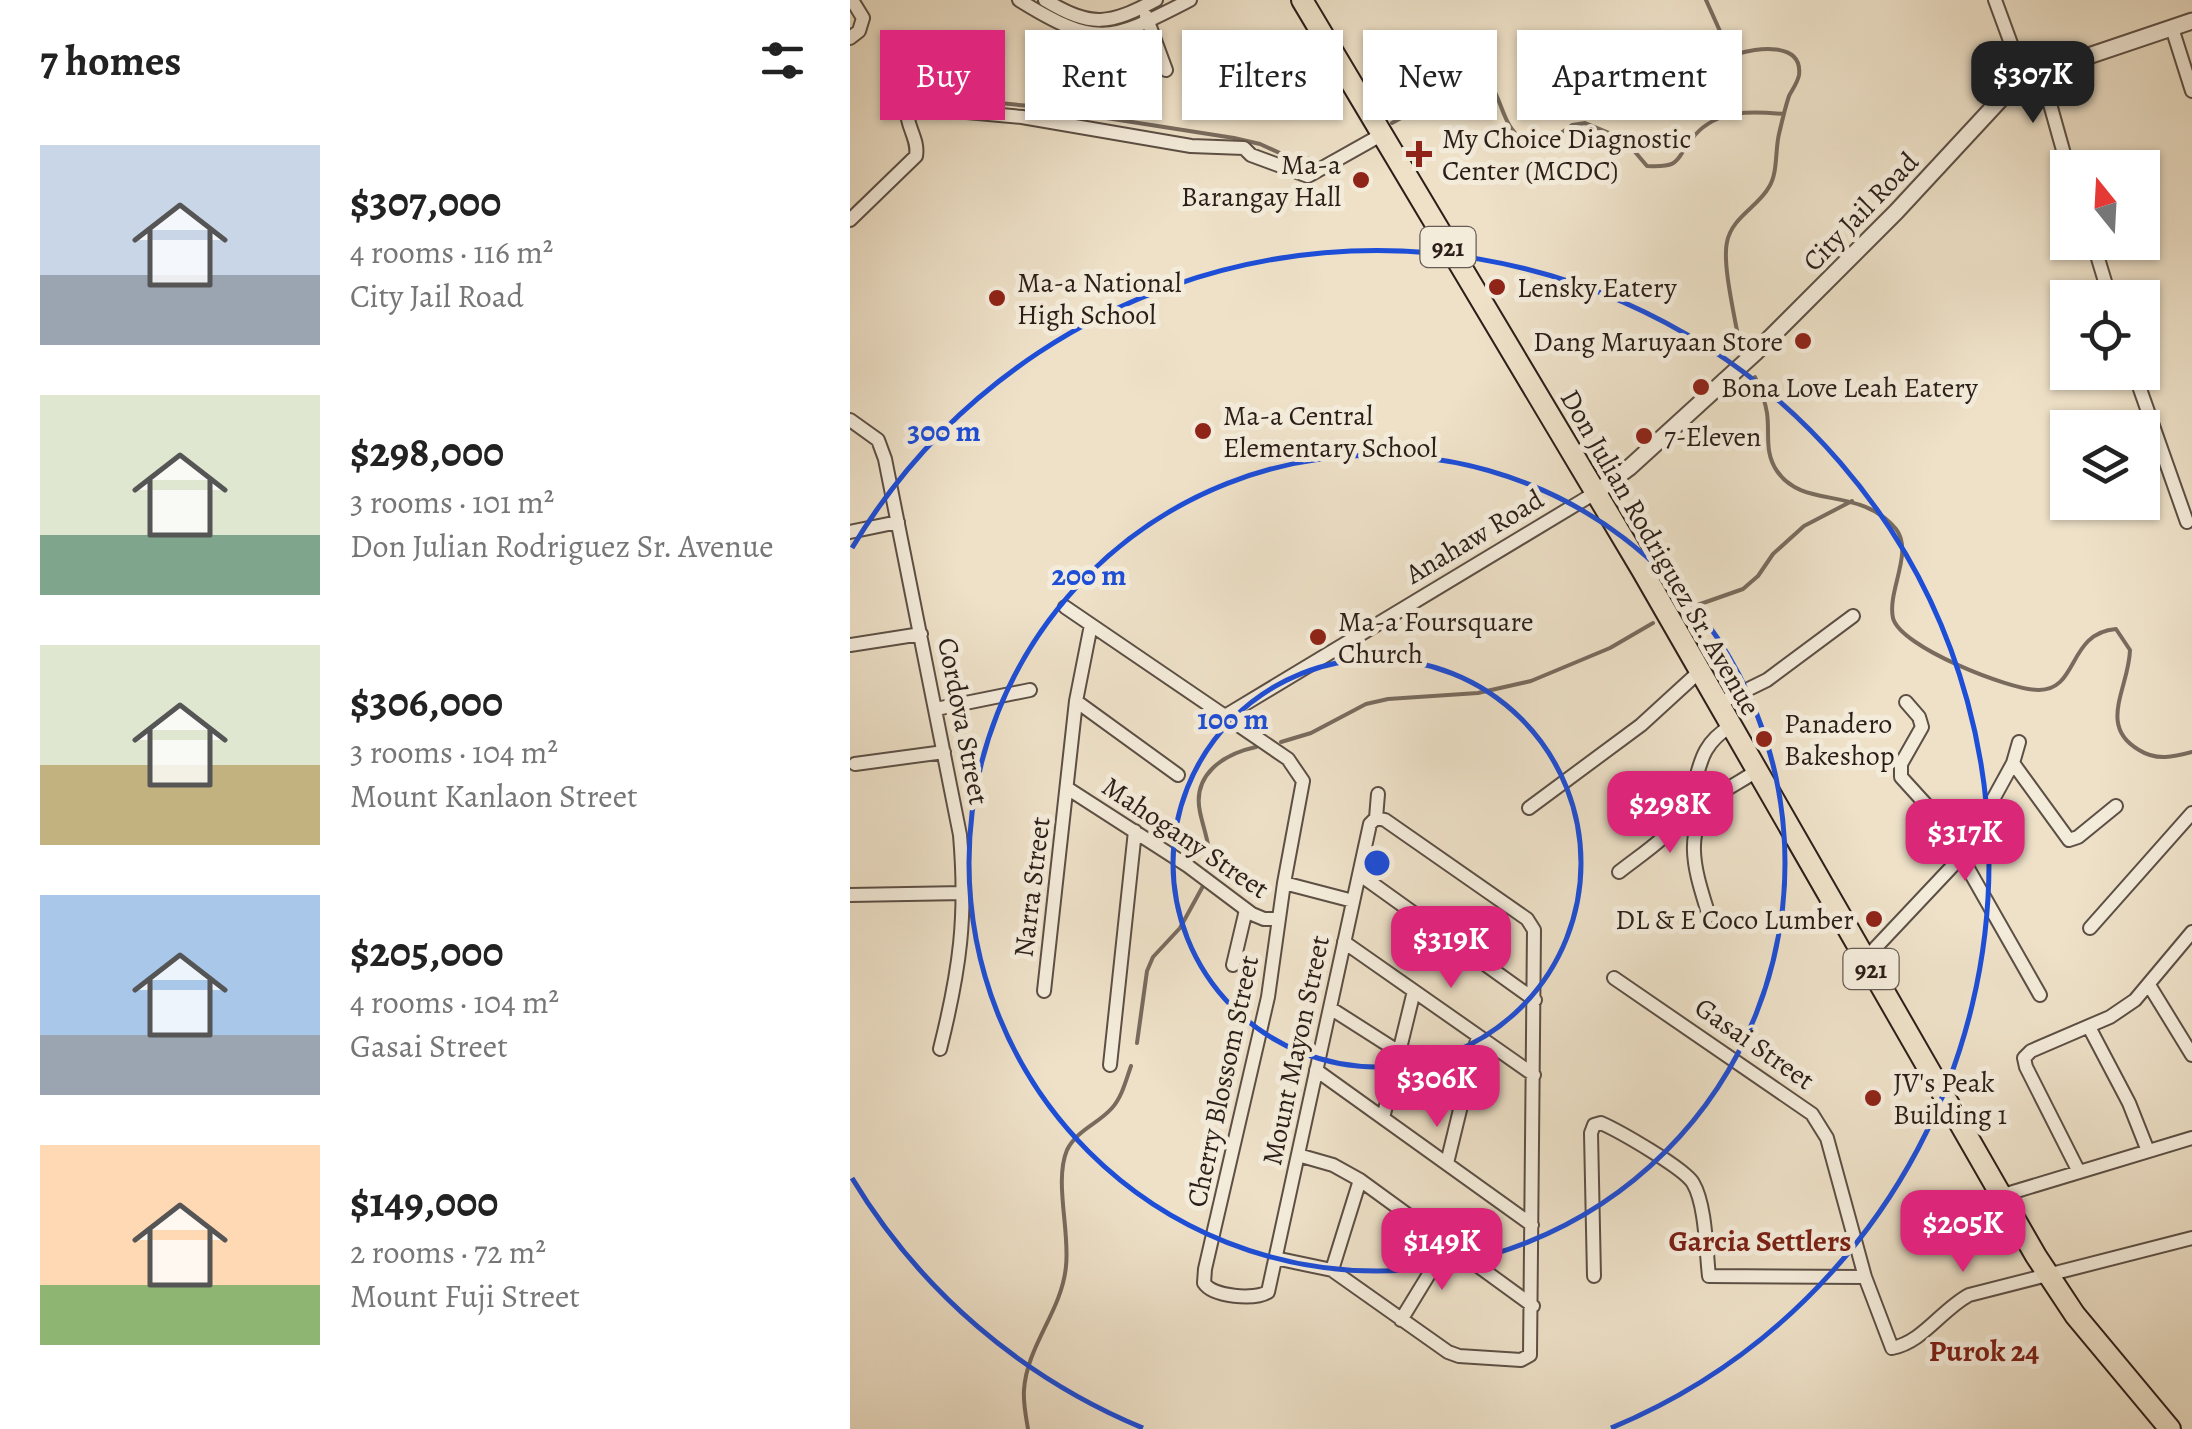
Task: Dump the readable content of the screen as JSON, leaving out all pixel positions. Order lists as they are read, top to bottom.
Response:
{
  "streets": {
    "main road": ["921", "Don Julian Rodriguez Sr. Avenue"],
    "street": [
      "City Jail Road",
      "Anahaw Road",
      "Cordova Street",
      "Mahogany Street",
      "Narra Street",
      "Gasai Street",
      "Mount Mayon Street",
      "Cherry Blossom Street"
    ]
  },
  "crossings": [
    ["City Jail Road", "Anahaw Road"],
    ["City Jail Road", "Don Julian Rodriguez Sr. Avenue"],
    ["Anahaw Road", "Don Julian Rodriguez Sr. Avenue"],
    ["Anahaw Road", "Cherry Blossom Street"],
    ["Don Julian Rodriguez Sr. Avenue", "Gasai Street"],
    ["Mahogany Street", "Narra Street"],
    ["Mahogany Street", "Cherry Blossom Street"],
    ["Mount Mayon Street", "Cherry Blossom Street"]
  ],
  "districts": ["Garcia Settlers", "Purok 24"],
  "places": {
    "health": ["My Choice Diagnostic Center (MCDC)"],
    "other": [
      "Ma-a Barangay Hall",
      "Lensky Eatery",
      "Ma-a National High School",
      "Dang Maruyaan Store",
      "Bona Love Leah Eatery",
      "Ma-a Central Elementary School",
      "7-Eleven",
      "Ma-a Foursquare Church",
      "Panadero Bakeshop",
      "DL & E Coco Lumber",
      "JV's Peak Building 1"
    ]
  },
  "north": "top",
  "page": {
    "heading": "7 homes",
    "chip": [
      "Buy",
      "Rent",
      "Filters",
      "New",
      "Apartment"
    ],
    "price": [
      "$307K",
      "$298K",
      "$317K",
      "$319K",
      "$306K",
      "$205K",
      "$149K"
    ],
    "list": [
      {
        "name": "$307,000",
        "note": "4 rooms · 116 m² · City Jail Road"
      },
      {
        "name": "$298,000",
        "note": "3 rooms · 101 m² · Don Julian Rodriguez Sr. Avenue"
      },
      {
        "name": "$306,000",
        "note": "3 rooms · 104 m² · Mount Kanlaon Street"
      },
      {
        "name": "$205,000",
        "note": "4 rooms · 104 m² · Gasai Street"
      },
      {
        "name": "$149,000",
        "note": "2 rooms · 72 m² · Mount Fuji Street"
      }
    ]
  },
  "rings": ["300 m", "200 m", "100 m"]
}
